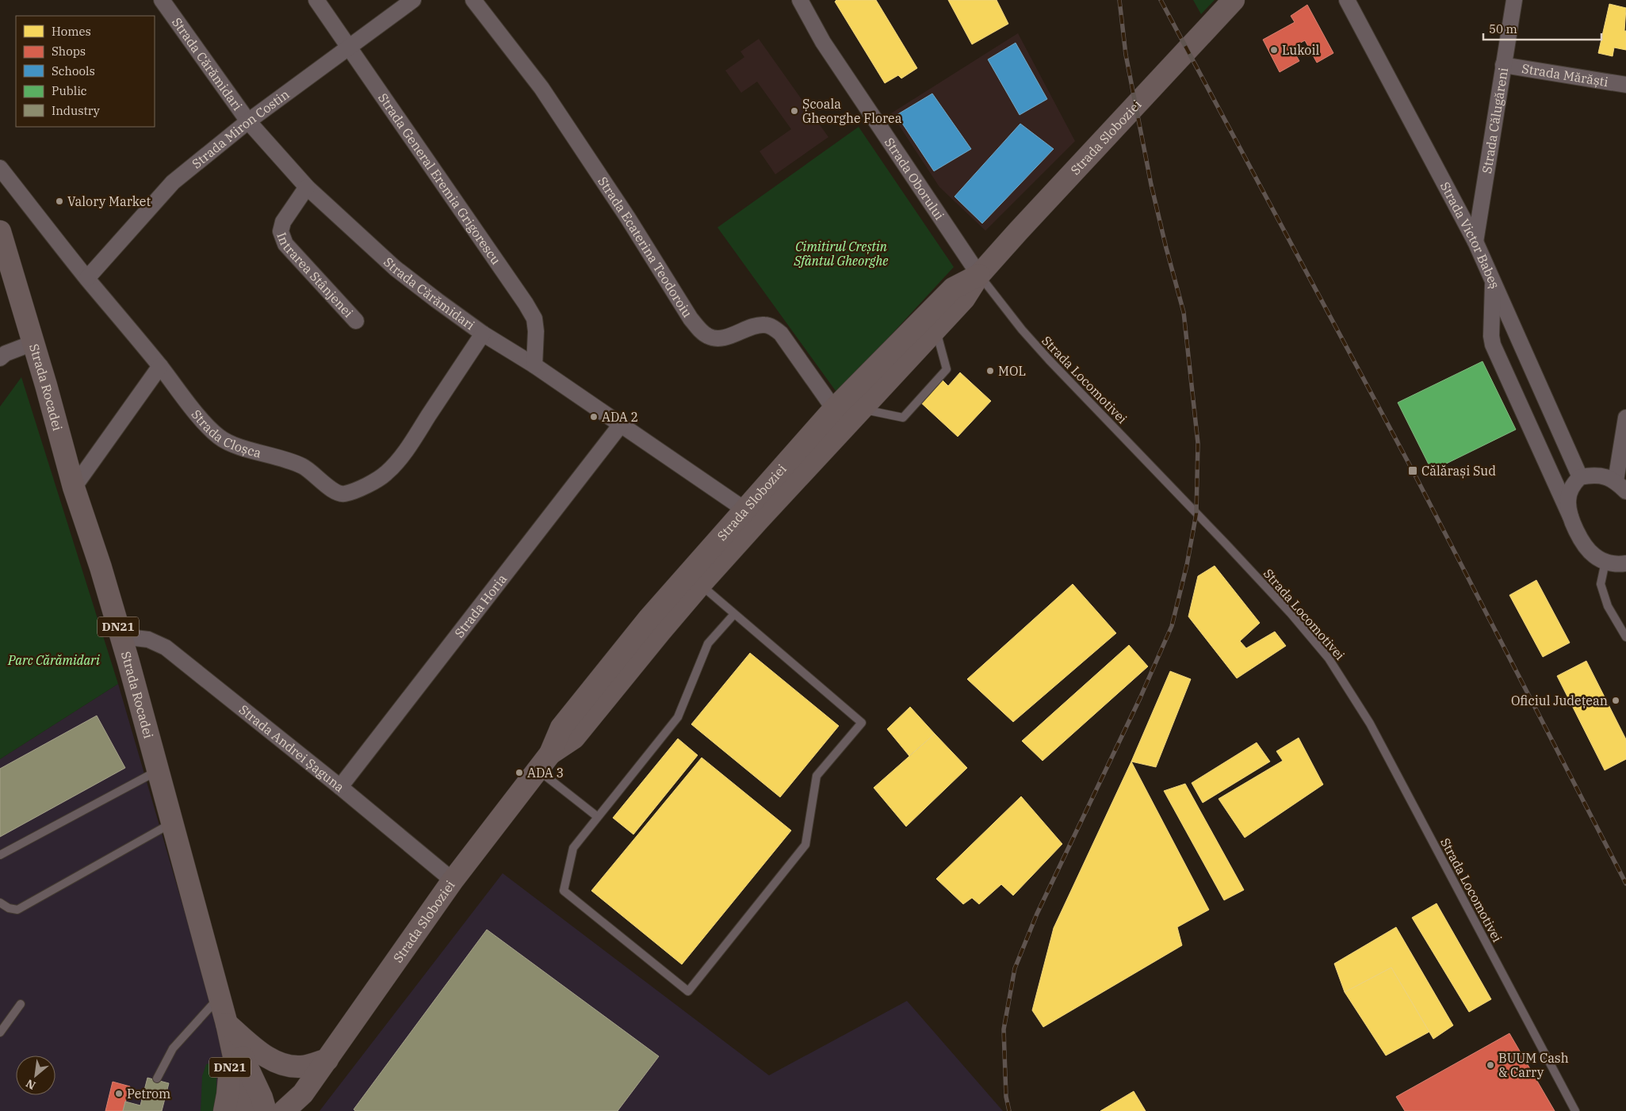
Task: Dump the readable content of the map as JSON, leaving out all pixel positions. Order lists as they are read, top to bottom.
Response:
{
  "streets": {
    "main road": ["Strada Sloboziei", "Strada Rocadei", "DN21"],
    "street": [
      "Strada Cărămidari",
      "Strada Mărăști",
      "Strada Călugăreni",
      "Strada Miron Costin",
      "Strada General Eremia Grigorescu",
      "Strada Oborului",
      "Strada Victor Babeș",
      "Strada Ecaterina Teodoroiu",
      "Intrarea Stânjenei",
      "Strada Cloșca",
      "Strada Horia",
      "Strada Andrei Șaguna"
    ],
    "lane": ["Strada Locomotivei"]
  },
  "crossings": [
    ["Strada Cărămidari", "Strada Miron Costin"],
    ["Strada Cărămidari", "Strada Sloboziei"],
    ["Strada Cărămidari", "Strada General Eremia Grigorescu"],
    ["Strada Cărămidari", "Intrarea Stânjenei"],
    ["Strada Cărămidari", "Strada Cloșca"],
    ["Strada Cărămidari", "Strada Horia"],
    ["Strada Mărăști", "Strada Călugăreni"],
    ["Strada Călugăreni", "Strada Victor Babeș"],
    ["Strada Miron Costin", "Strada General Eremia Grigorescu"],
    ["Strada Miron Costin", "Strada Cloșca"],
    ["Strada Sloboziei", "Strada Oborului"],
    ["Strada Sloboziei", "Strada Ecaterina Teodoroiu"],
    ["Strada Sloboziei", "Strada Locomotivei"],
    ["Strada Sloboziei", "Strada Andrei Șaguna"],
    ["Strada Oborului", "Strada Locomotivei"],
    ["Strada Rocadei", "DN21"],
    ["Strada Rocadei", "Strada Andrei Șaguna"],
    ["Strada Horia", "Strada Andrei Șaguna"]
  ],
  "parks": ["Cimitirul Creștin Sfântul Gheorghe", "Parc Cărămidari"],
  "places": {
    "other": [
      "Lukoil",
      "Școala Gheorghe Florea",
      "Valory Market",
      "MOL",
      "ADA 2",
      "Oficiul Județean",
      "ADA 3",
      "BUUM Cash & Carry",
      "Petrom"
    ],
    "transit": ["Călărași Sud"]
  },
  "legend": [
    "Homes",
    "Shops",
    "Schools",
    "Public",
    "Industry"
  ],
  "scale_bar": "50 m",
  "north": "bottom left"
}
